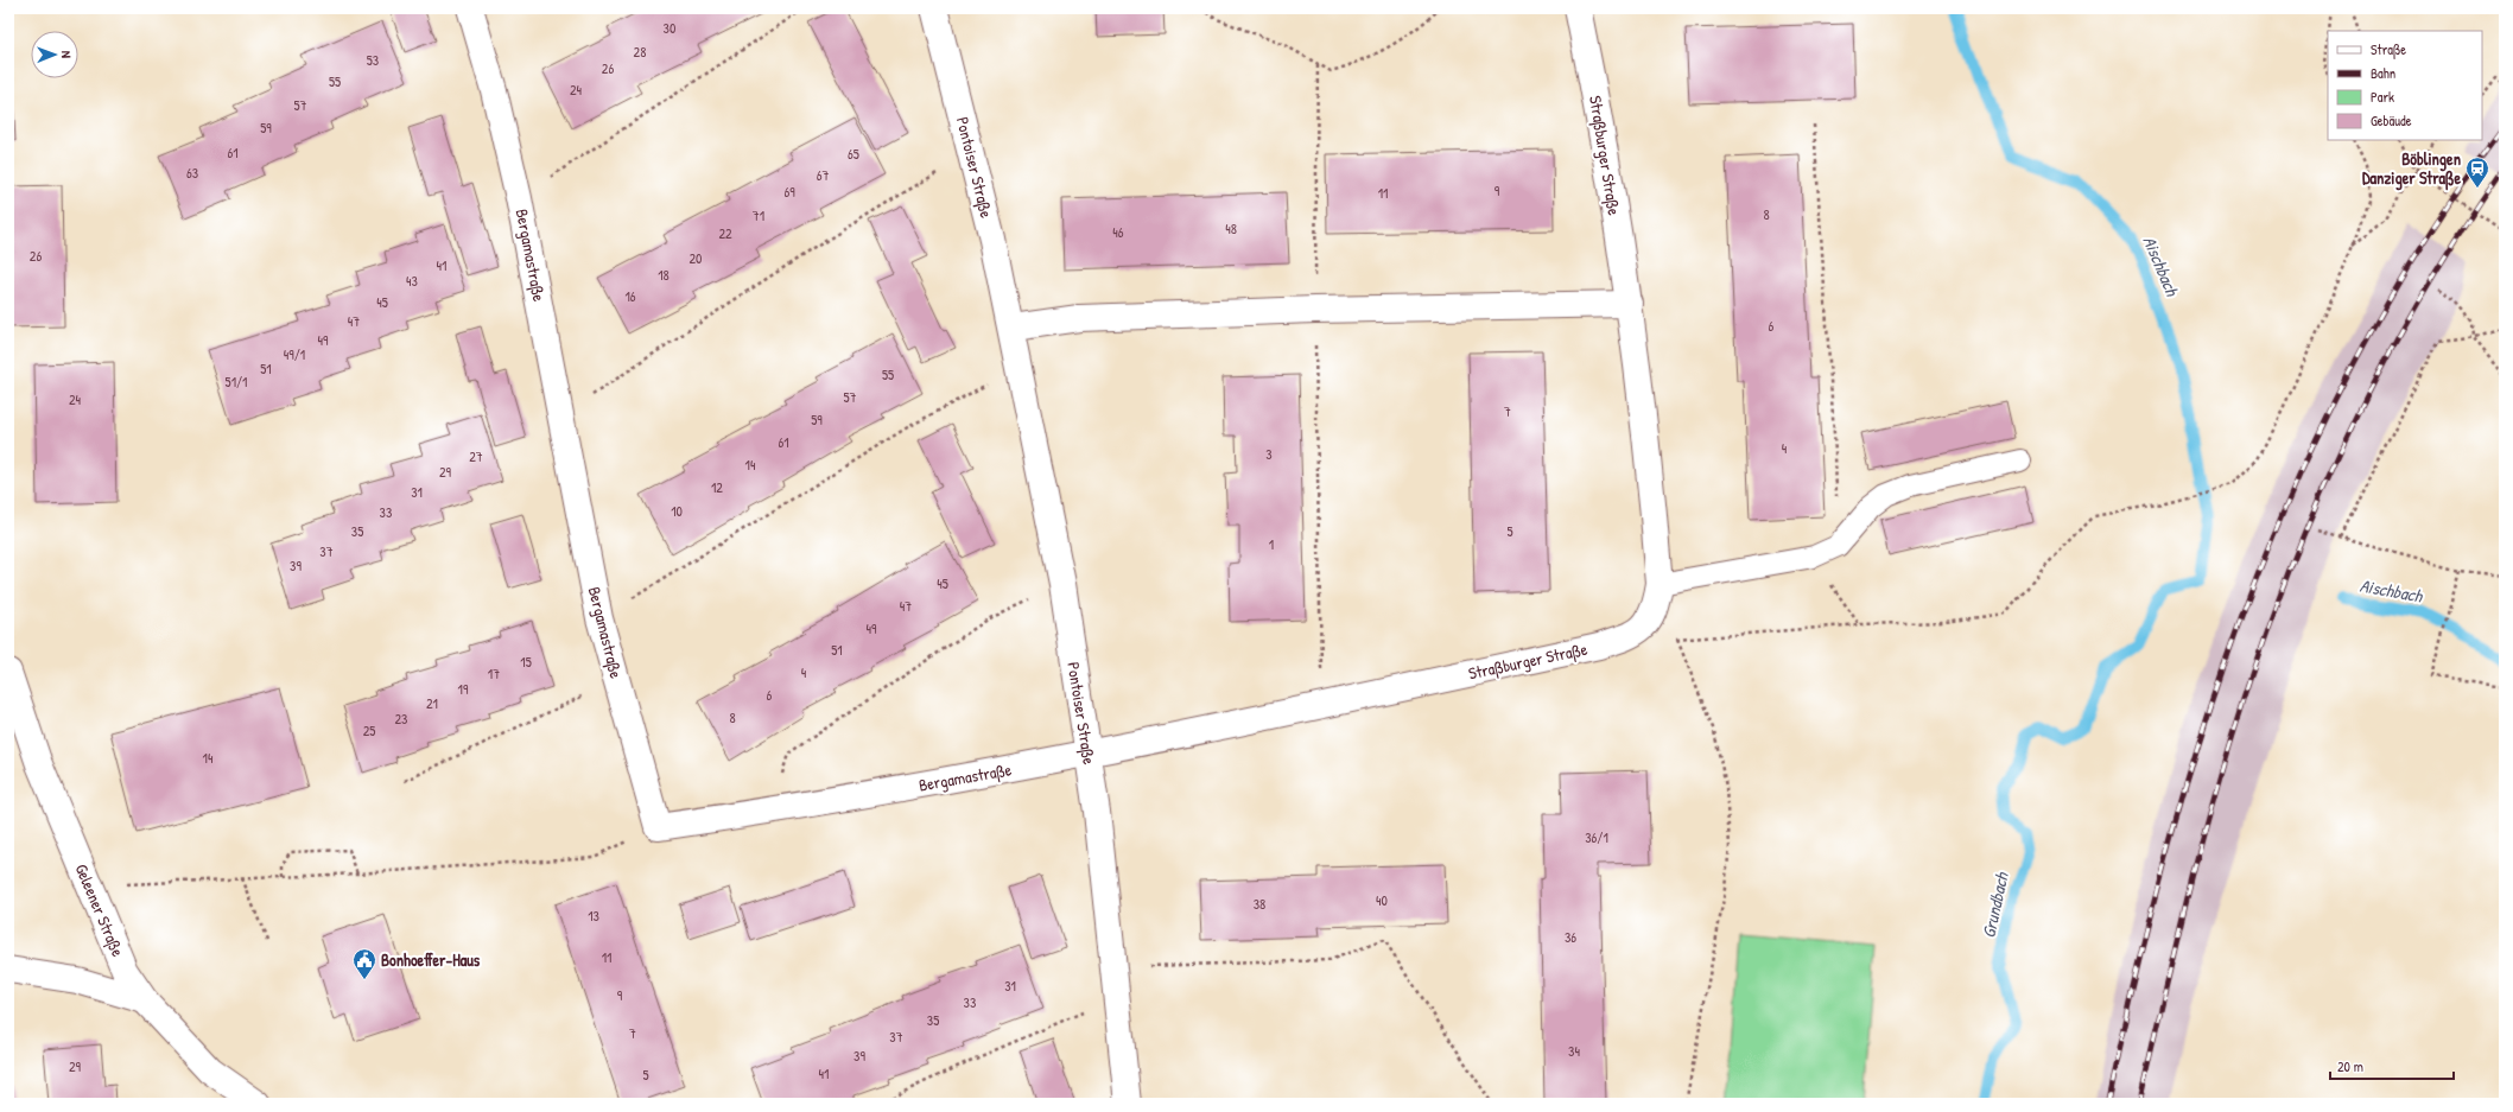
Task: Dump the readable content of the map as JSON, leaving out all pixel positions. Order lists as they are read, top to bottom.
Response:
{
  "streets": {
    "street": [
      "Straßburger Straße",
      "Pontoiser Straße",
      "Bergamastraße",
      "Geleener Straße"
    ]
  },
  "crossings": [
    ["Straßburger Straße", "Pontoiser Straße"],
    ["Straßburger Straße", "Bergamastraße"],
    ["Pontoiser Straße", "Bergamastraße"]
  ],
  "water": ["Aischbach", "Grundbach"],
  "places": {
    "station": ["Böblingen Danziger Straße"],
    "public building": ["Bonhoeffer-Haus"]
  },
  "house_numbers": [
    "30",
    "28",
    "53",
    "26",
    "55",
    "24",
    "57",
    "59",
    "61",
    "65",
    "63",
    "67",
    "9",
    "69",
    "11",
    "8",
    "71",
    "48",
    "46",
    "22",
    "26",
    "20",
    "41",
    "18",
    "43",
    "16",
    "45",
    "47",
    "6",
    "49",
    "49/1",
    "51",
    "55",
    "51/1",
    "57",
    "24",
    "7",
    "59",
    "61",
    "4",
    "3",
    "27",
    "14",
    "29",
    "12",
    "31",
    "10",
    "33",
    "35",
    "5",
    "1",
    "37",
    "39",
    "45",
    "47",
    "49",
    "51",
    "15",
    "4",
    "17",
    "19",
    "6",
    "21",
    "8",
    "23",
    "25",
    "14",
    "36/1",
    "40",
    "38",
    "13",
    "36",
    "11",
    "31",
    "9",
    "33",
    "35",
    "7",
    "37",
    "34",
    "39",
    "29",
    "41",
    "5"
  ],
  "legend": [
    "Straße",
    "Bahn",
    "Park",
    "Gebäude"
  ],
  "scale_bar": "20 m",
  "north": "right"
}
